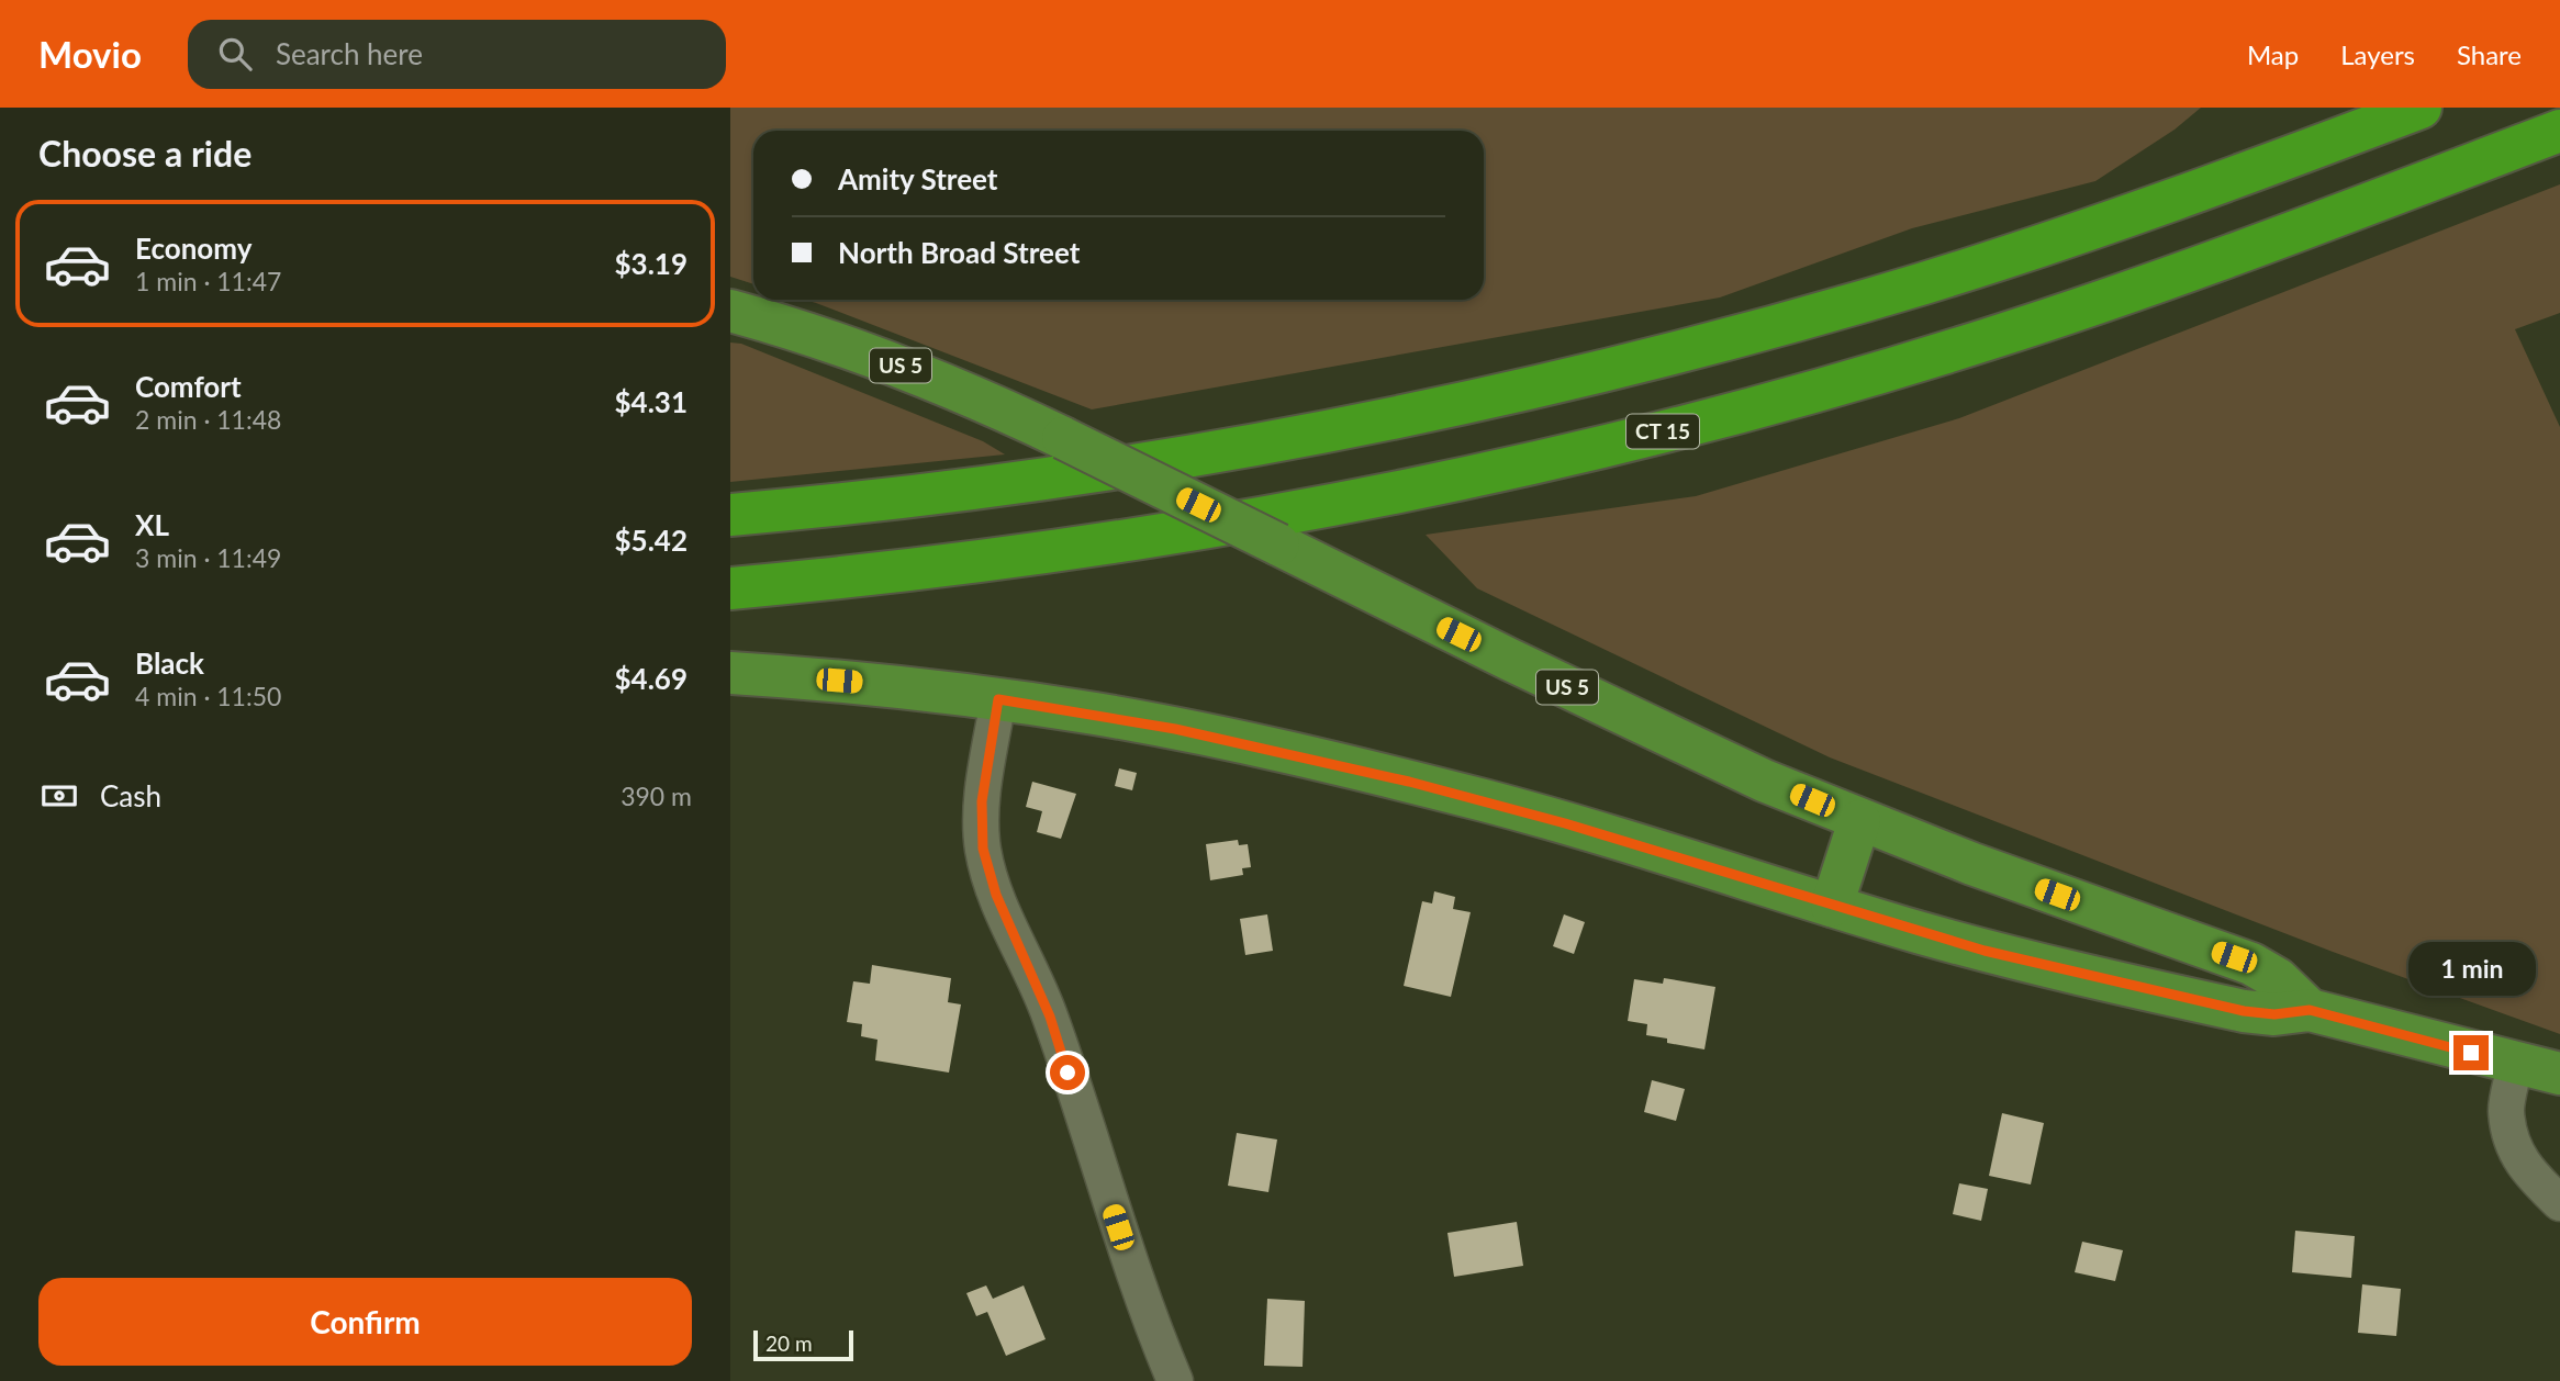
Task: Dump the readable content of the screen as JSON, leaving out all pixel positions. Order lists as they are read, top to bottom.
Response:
{
  "streets": {
    "highway": ["CT 15"],
    "main road": ["US 5"]
  },
  "scale_bar": "20 m",
  "page": {
    "header": "Movio",
    "search": "Search here",
    "nav": ["Map", "Layers", "Share"],
    "heading": "Choose a ride",
    "banner": ["Amity Street", "North Broad Street"],
    "list": [
      {
        "name": "Economy",
        "note": "1 min · 11:47",
        "value": "$3.19"
      },
      {
        "name": "Comfort",
        "note": "2 min · 11:48",
        "value": "$4.31"
      },
      {
        "name": "XL",
        "note": "3 min · 11:49",
        "value": "$5.42"
      },
      {
        "name": "Black",
        "note": "4 min · 11:50",
        "value": "$4.69"
      }
    ],
    "pay": ["Cash", "390 m"],
    "bubble": "1 min",
    "buttons": "Confirm",
    "scale": "20 m"
  }
}
